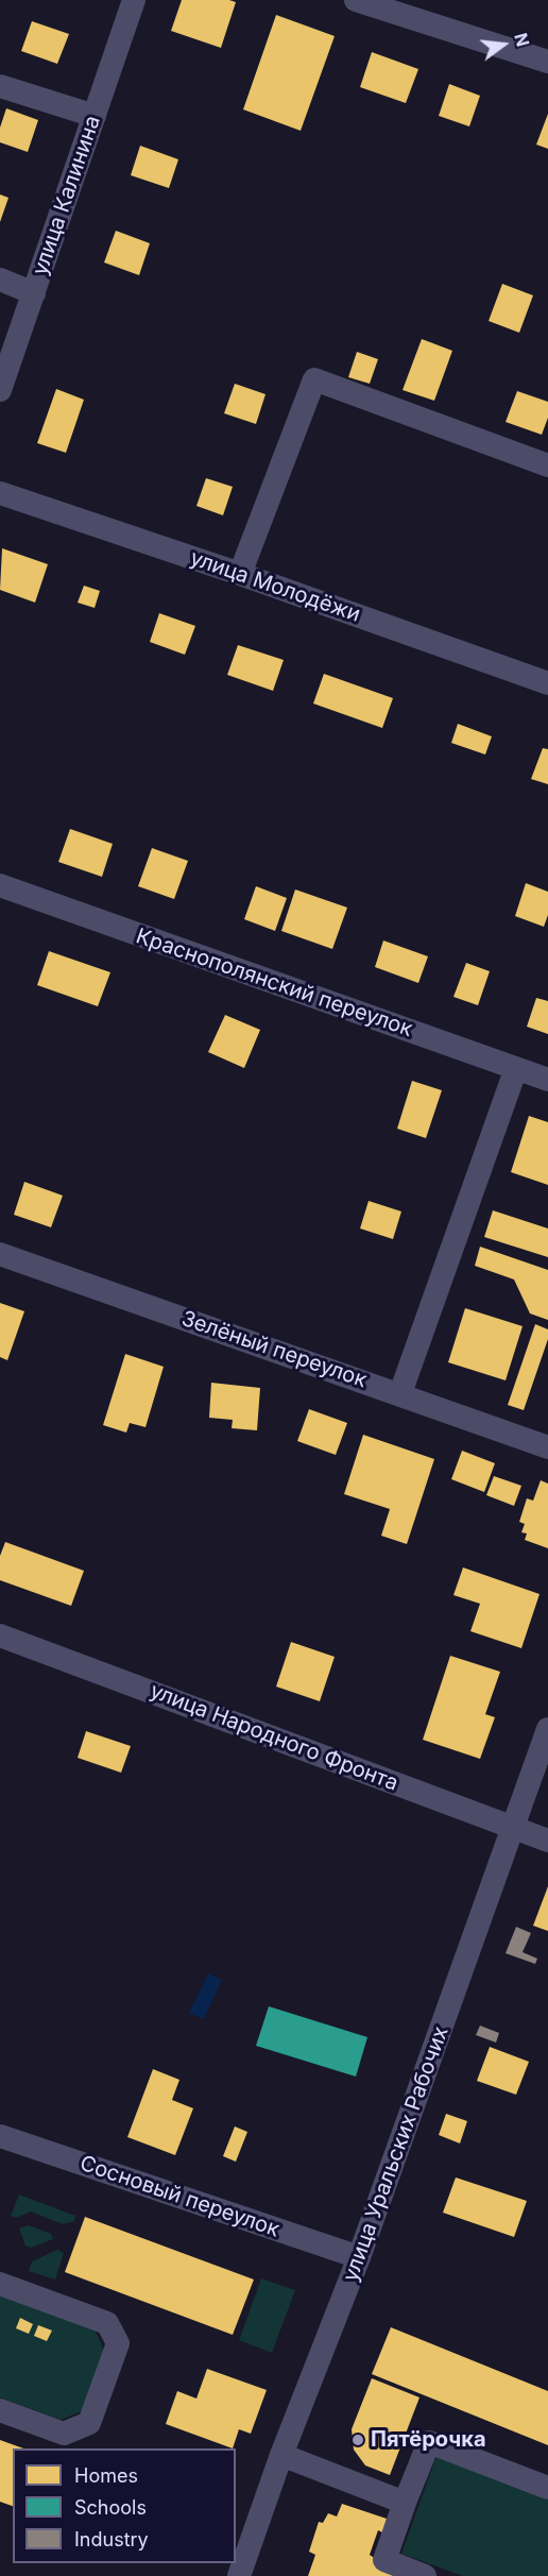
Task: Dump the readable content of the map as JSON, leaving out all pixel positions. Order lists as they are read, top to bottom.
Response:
{
  "streets": {
    "street": [
      "улица Калинина",
      "улица Молодёжи",
      "Краснополянский переулок",
      "Зелёный переулок",
      "улица Народного Фронта",
      "улица Уральских Рабочих",
      "Сосновый переулок"
    ]
  },
  "crossings": [
    ["улица Народного Фронта", "улица Уральских Рабочих"],
    ["улица Уральских Рабочих", "Сосновый переулок"]
  ],
  "places": ["Пятёрочка"],
  "legend": ["Homes", "Schools", "Industry"],
  "north": "right"
}
